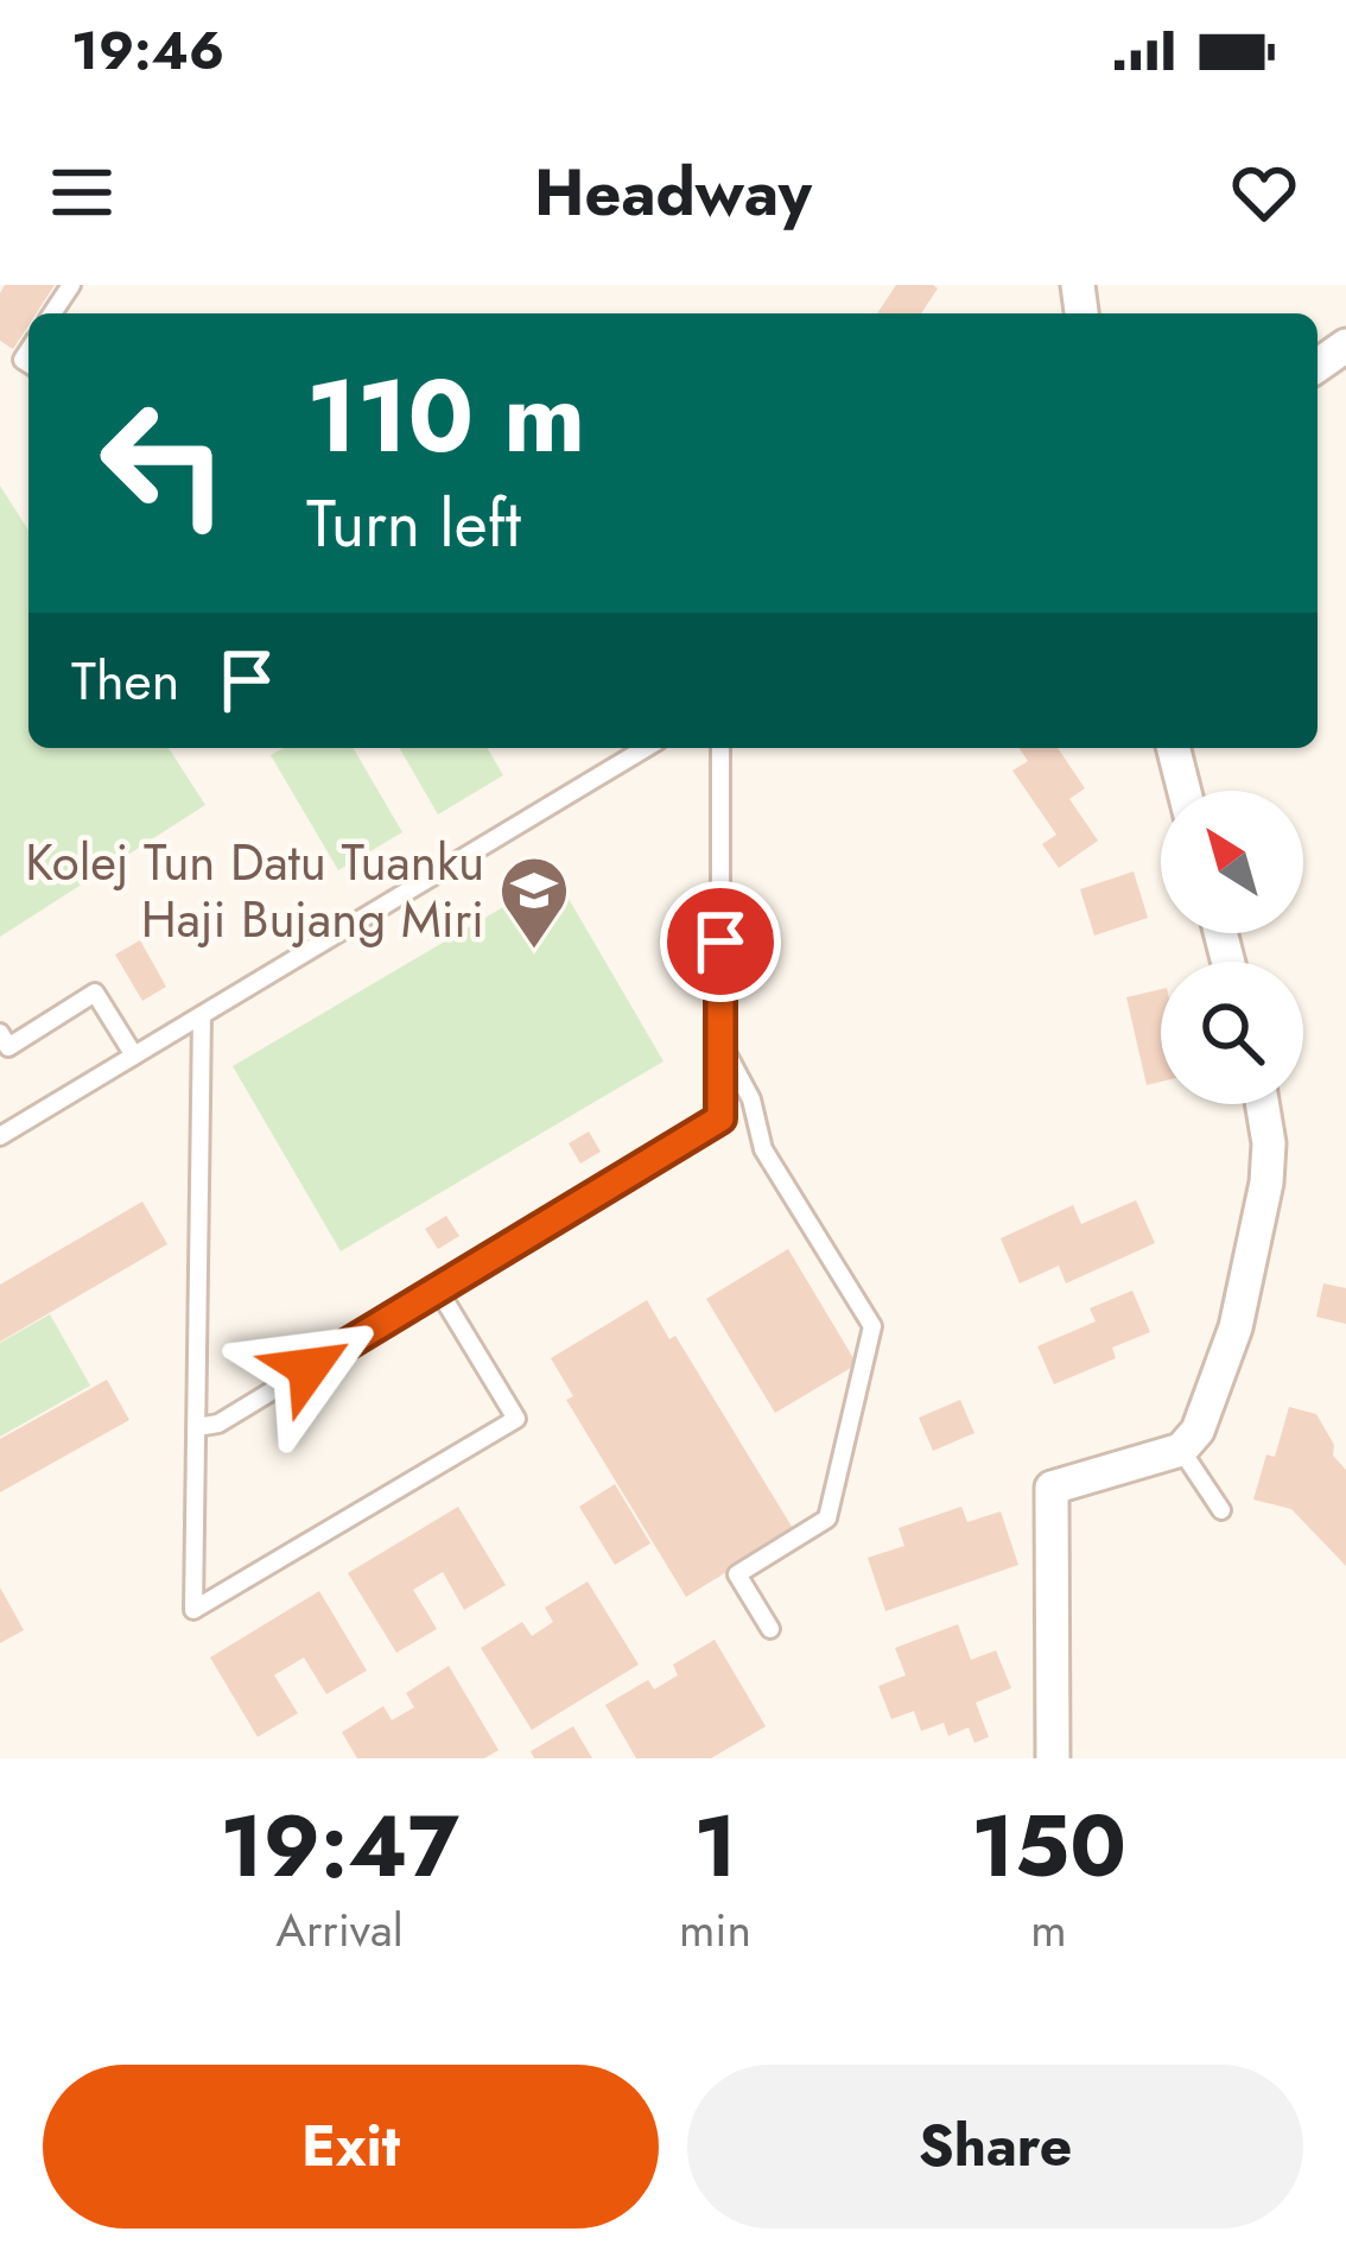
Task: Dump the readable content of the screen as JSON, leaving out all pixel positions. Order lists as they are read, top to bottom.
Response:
{
  "places": {
    "school or university": ["Kolej Tun Datu Tuanku Haji Bujang Miri"]
  },
  "north": "top left",
  "page": {
    "status": "19:46",
    "header": "Headway",
    "turn": ["110 m", "Turn left"],
    "then": "Then",
    "eta": [
      "19:47",
      "Arrival",
      "1",
      "min",
      "150",
      "m"
    ],
    "buttons": ["Exit", "Share"]
  }
}
